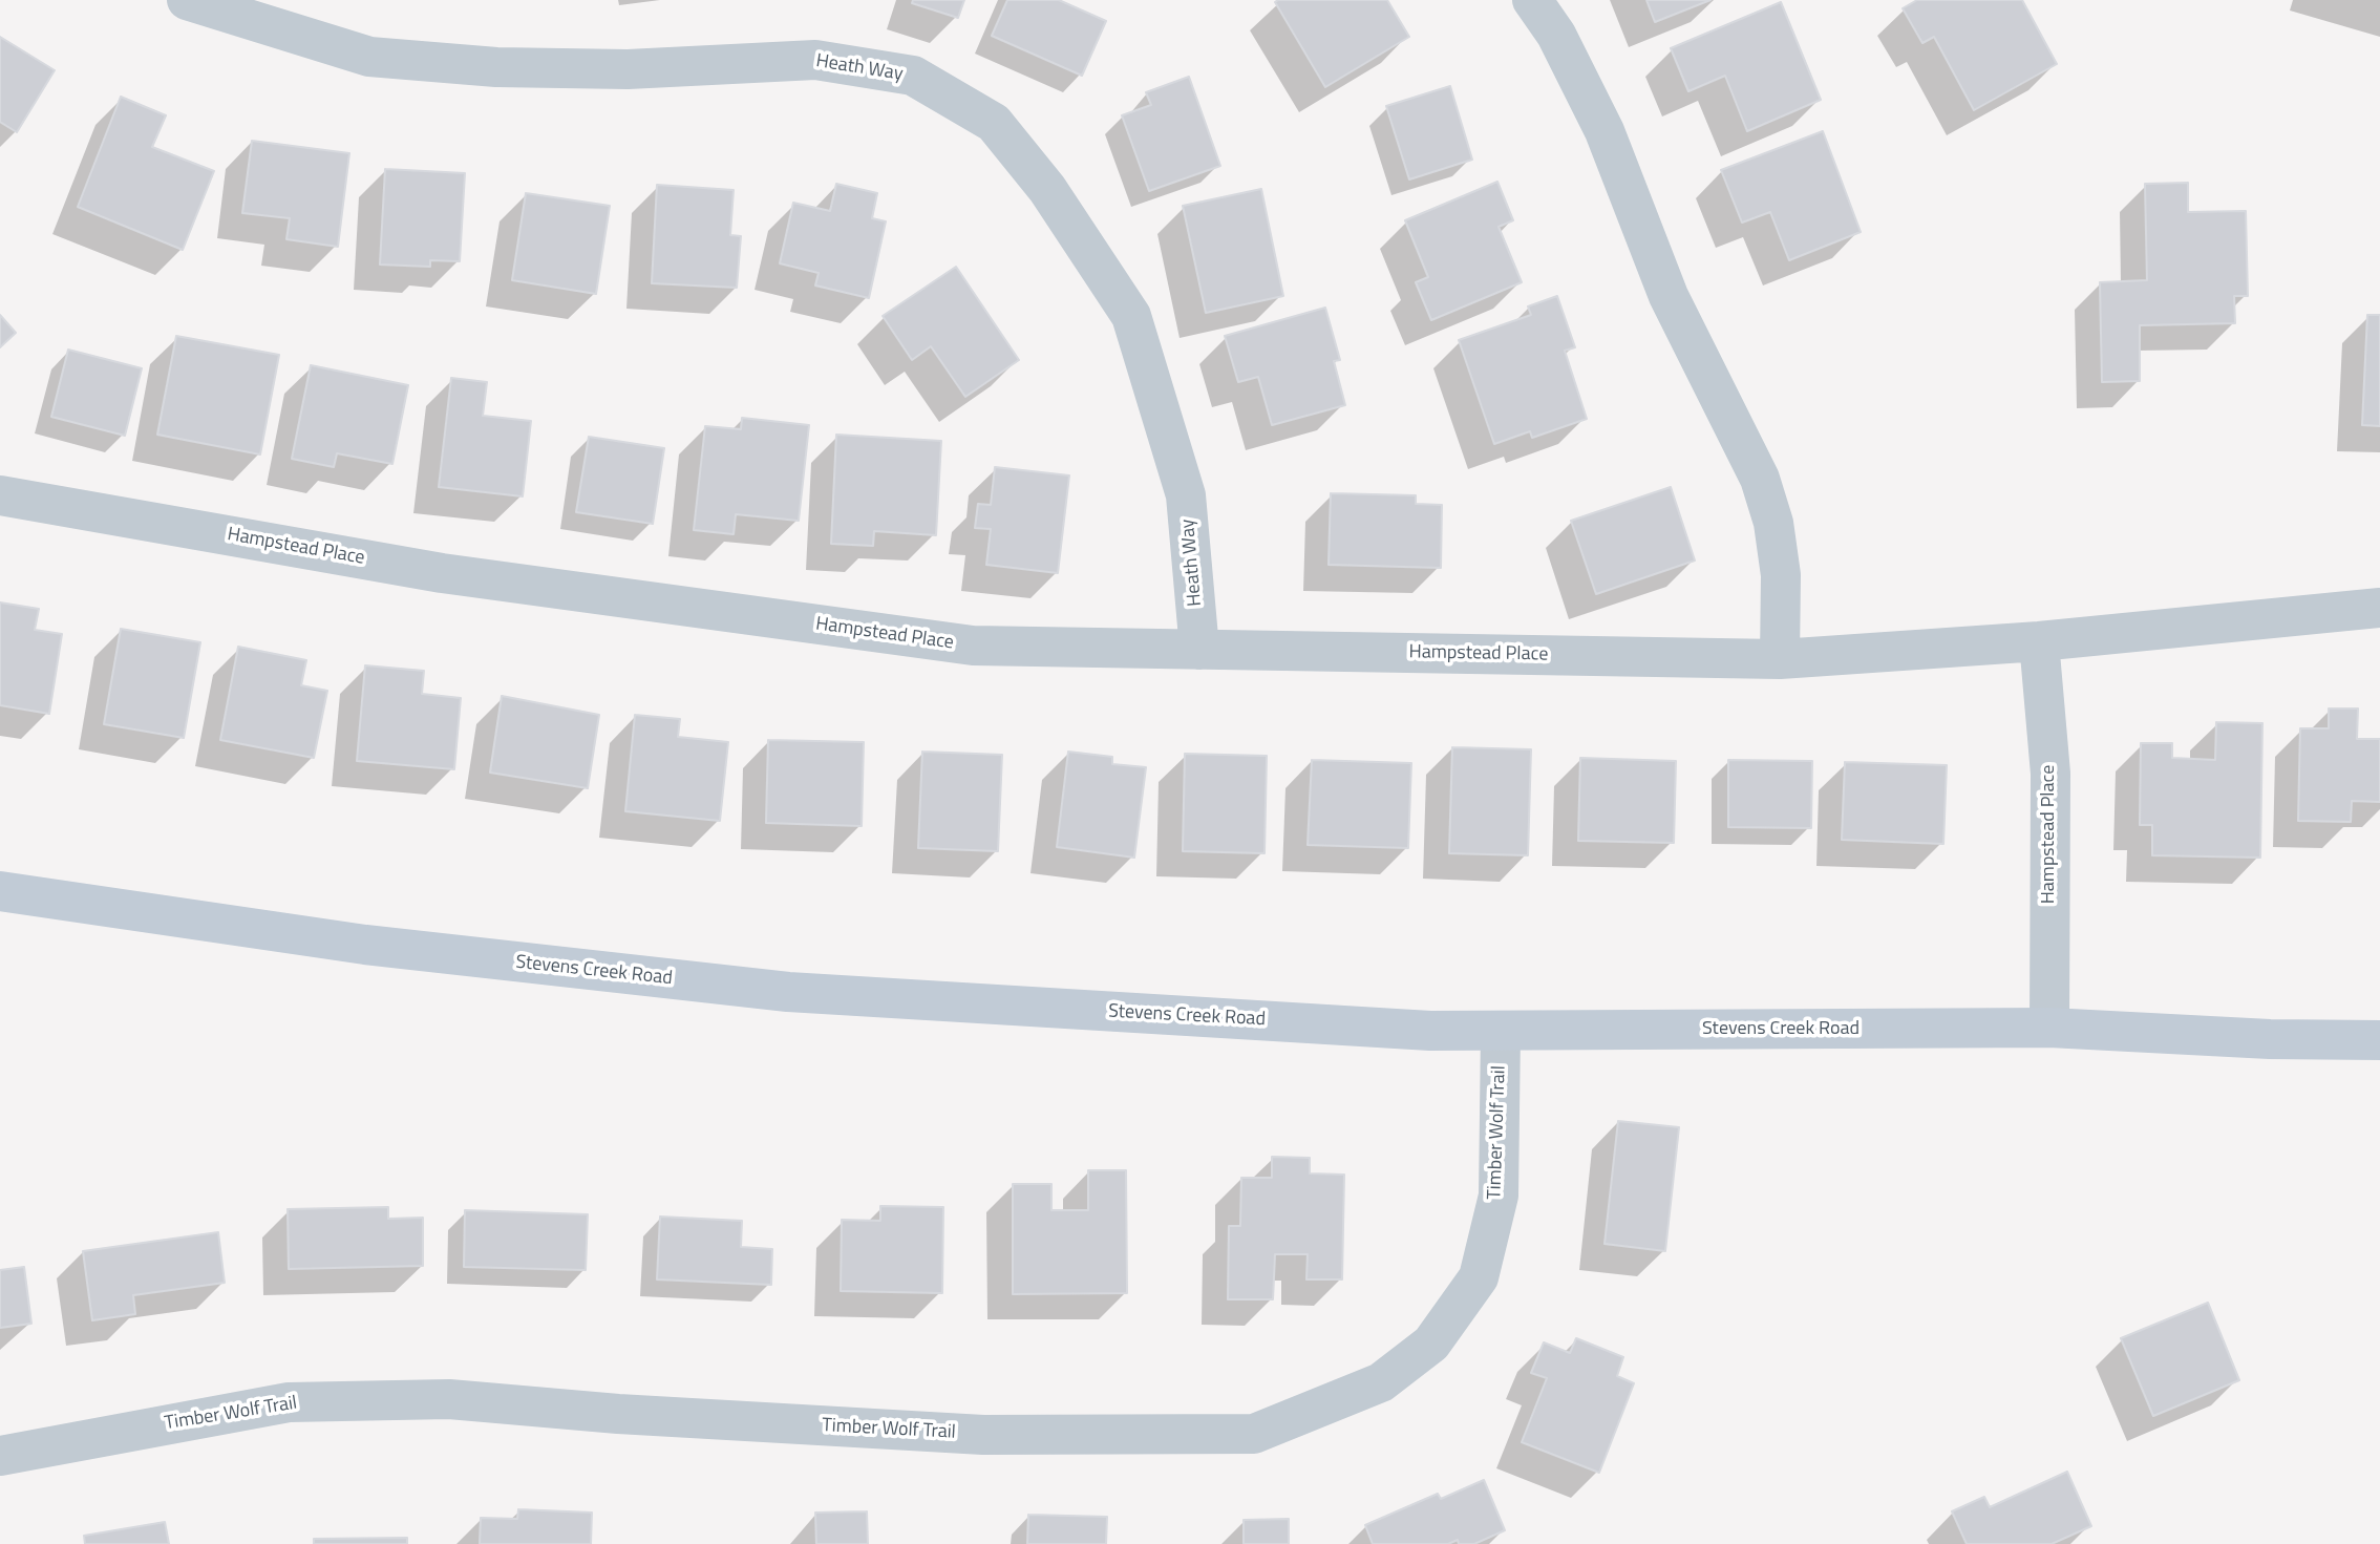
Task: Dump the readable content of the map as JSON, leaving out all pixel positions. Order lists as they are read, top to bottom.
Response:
{
  "streets": {
    "street": [
      "Heath Way",
      "Hampstead Place",
      "Stevens Creek Road",
      "Timber Wolf Trail"
    ]
  },
  "crossings": [
    ["Heath Way", "Hampstead Place"],
    ["Hampstead Place", "Stevens Creek Road"],
    ["Stevens Creek Road", "Timber Wolf Trail"]
  ]
}
